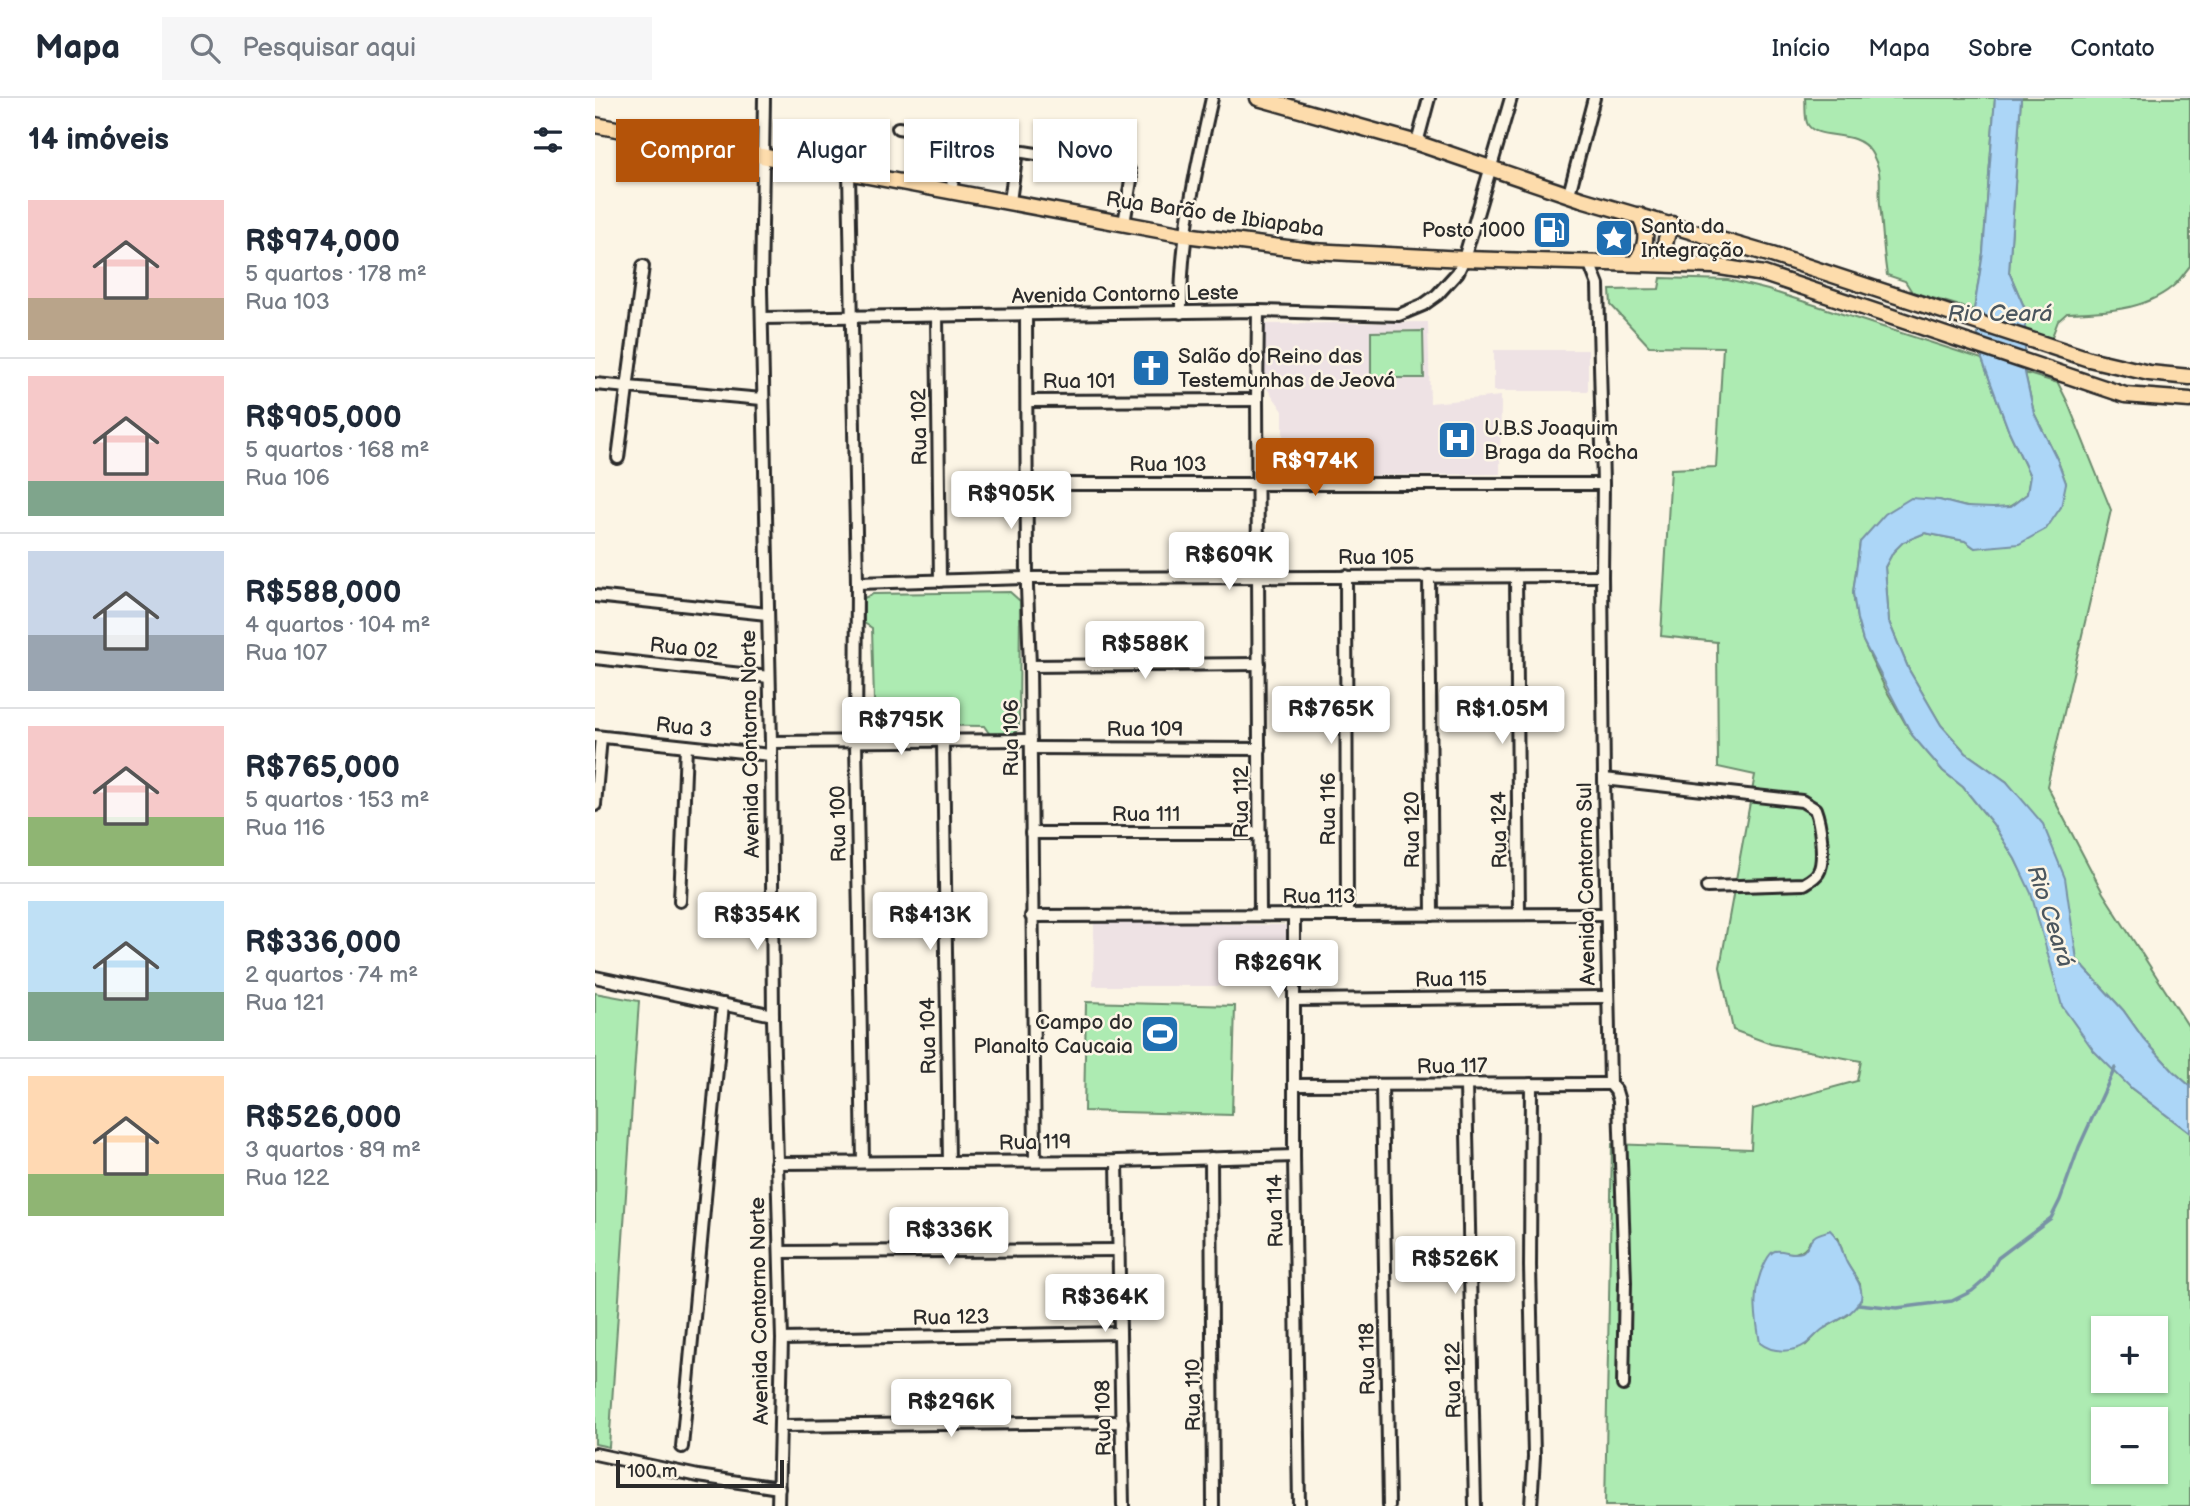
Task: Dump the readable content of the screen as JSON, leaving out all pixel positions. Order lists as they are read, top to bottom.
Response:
{
  "streets": {
    "main road": ["Rua Barão de Ibiapaba"],
    "street": [
      "Avenida Contorno Leste",
      "Rua 101",
      "Rua 102",
      "Rua 103",
      "Rua 105",
      "Rua 02",
      "Rua 3",
      "Rua 109",
      "Rua 106",
      "Avenida Contorno Norte",
      "Rua 112",
      "Rua 116",
      "Rua 111",
      "Rua 100",
      "Rua 120",
      "Rua 124",
      "Avenida Contorno Sul",
      "Rua 113",
      "Rua 115",
      "Rua 104",
      "Rua 117",
      "Rua 119",
      "Rua 114",
      "Rua 123",
      "Rua 118",
      "Rua 122",
      "Rua 110",
      "Rua 108"
    ]
  },
  "crossings": [
    ["Rua Barão de Ibiapaba", "Avenida Contorno Leste"],
    ["Rua Barão de Ibiapaba", "Avenida Contorno Norte"],
    ["Rua Barão de Ibiapaba", "Avenida Contorno Sul"],
    ["Avenida Contorno Leste", "Rua 102"],
    ["Avenida Contorno Leste", "Rua 106"],
    ["Avenida Contorno Leste", "Avenida Contorno Norte"],
    ["Avenida Contorno Leste", "Rua 112"],
    ["Avenida Contorno Leste", "Rua 100"],
    ["Rua 101", "Rua 106"],
    ["Rua 101", "Rua 112"],
    ["Rua 102", "Rua 105"],
    ["Rua 103", "Rua 106"],
    ["Rua 103", "Rua 112"],
    ["Rua 103", "Avenida Contorno Sul"],
    ["Rua 105", "Rua 106"],
    ["Rua 105", "Rua 112"],
    ["Rua 105", "Rua 116"],
    ["Rua 105", "Rua 100"],
    ["Rua 105", "Rua 120"],
    ["Rua 105", "Rua 124"],
    ["Rua 105", "Avenida Contorno Sul"],
    ["Rua 02", "Avenida Contorno Norte"],
    ["Rua 3", "Avenida Contorno Norte"],
    ["Rua 109", "Rua 106"],
    ["Rua 109", "Avenida Contorno Norte"],
    ["Rua 109", "Rua 112"],
    ["Rua 109", "Rua 100"],
    ["Rua 109", "Rua 104"],
    ["Rua 106", "Rua 111"],
    ["Rua 106", "Rua 113"],
    ["Rua 106", "Rua 119"],
    ["Avenida Contorno Norte", "Rua 119"],
    ["Avenida Contorno Norte", "Rua 123"],
    ["Rua 112", "Rua 111"],
    ["Rua 112", "Rua 113"],
    ["Rua 116", "Rua 113"],
    ["Rua 100", "Rua 119"],
    ["Rua 120", "Rua 113"],
    ["Rua 124", "Rua 113"],
    ["Avenida Contorno Sul", "Rua 113"],
    ["Avenida Contorno Sul", "Rua 115"],
    ["Avenida Contorno Sul", "Rua 117"],
    ["Rua 113", "Rua 114"],
    ["Rua 115", "Rua 114"],
    ["Rua 104", "Rua 119"],
    ["Rua 117", "Rua 114"],
    ["Rua 117", "Rua 118"],
    ["Rua 117", "Rua 122"],
    ["Rua 119", "Rua 114"],
    ["Rua 119", "Rua 110"],
    ["Rua 119", "Rua 108"],
    ["Rua 123", "Rua 108"]
  ],
  "water": ["Rio Ceará"],
  "places": {
    "fuel station": ["Posto 1000"],
    "place": ["Santa da Integração"],
    "church": ["Salão do Reino das Testemunhas de Jeová"],
    "hospital": ["U.B.S Joaquim Braga da Rocha"],
    "sports": ["Campo do Planalto Caucaia"]
  },
  "scale_bar": "100 m",
  "page": {
    "header": "Mapa",
    "search": "Pesquisar aqui",
    "nav": [
      "Início",
      "Mapa",
      "Sobre",
      "Contato"
    ],
    "heading": "14 imóveis",
    "chip": [
      "Comprar",
      "Alugar",
      "Filtros",
      "Novo"
    ],
    "list": [
      {
        "name": "R$974,000",
        "note": "5 quartos · 178 m² · Rua 103"
      },
      {
        "name": "R$905,000",
        "note": "5 quartos · 168 m² · Rua 106"
      },
      {
        "name": "R$588,000",
        "note": "4 quartos · 104 m² · Rua 107"
      },
      {
        "name": "R$765,000",
        "note": "5 quartos · 153 m² · Rua 116"
      },
      {
        "name": "R$336,000",
        "note": "2 quartos · 74 m² · Rua 121"
      },
      {
        "name": "R$526,000",
        "note": "3 quartos · 89 m² · Rua 122"
      }
    ],
    "price": [
      "R$974K",
      "R$905K",
      "R$609K",
      "R$588K",
      "R$765K",
      "R$1.05M",
      "R$795K",
      "R$354K",
      "R$413K",
      "R$269K",
      "R$336K",
      "R$526K",
      "R$364K",
      "R$296K"
    ],
    "map_buttons": ["+", "−"],
    "scale": "100 m"
  }
}
